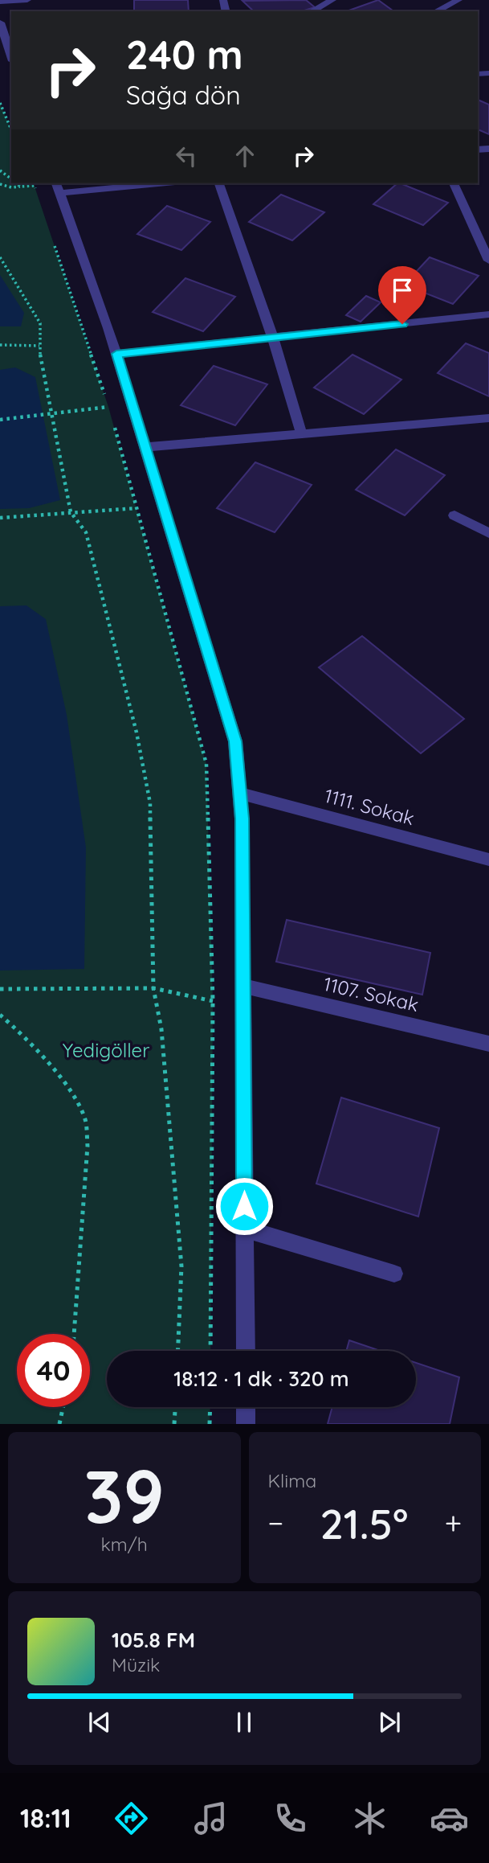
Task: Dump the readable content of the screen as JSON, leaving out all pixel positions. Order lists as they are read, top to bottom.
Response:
{
  "streets": {
    "street": ["1111. Sokak", "1107. Sokak"]
  },
  "parks": ["Yedigöller"],
  "page": {
    "turn": ["240 m", "Sağa dön"],
    "limit": "40",
    "trip": "18:12 · 1 dk · 320 m",
    "tile": [
      ["39", "km/h"],
      "Klima"
    ],
    "heat": ["−", "21.5°", "+"],
    "song": ["105.8 FM", "Müzik"],
    "tabs": "18:11"
  }
}
